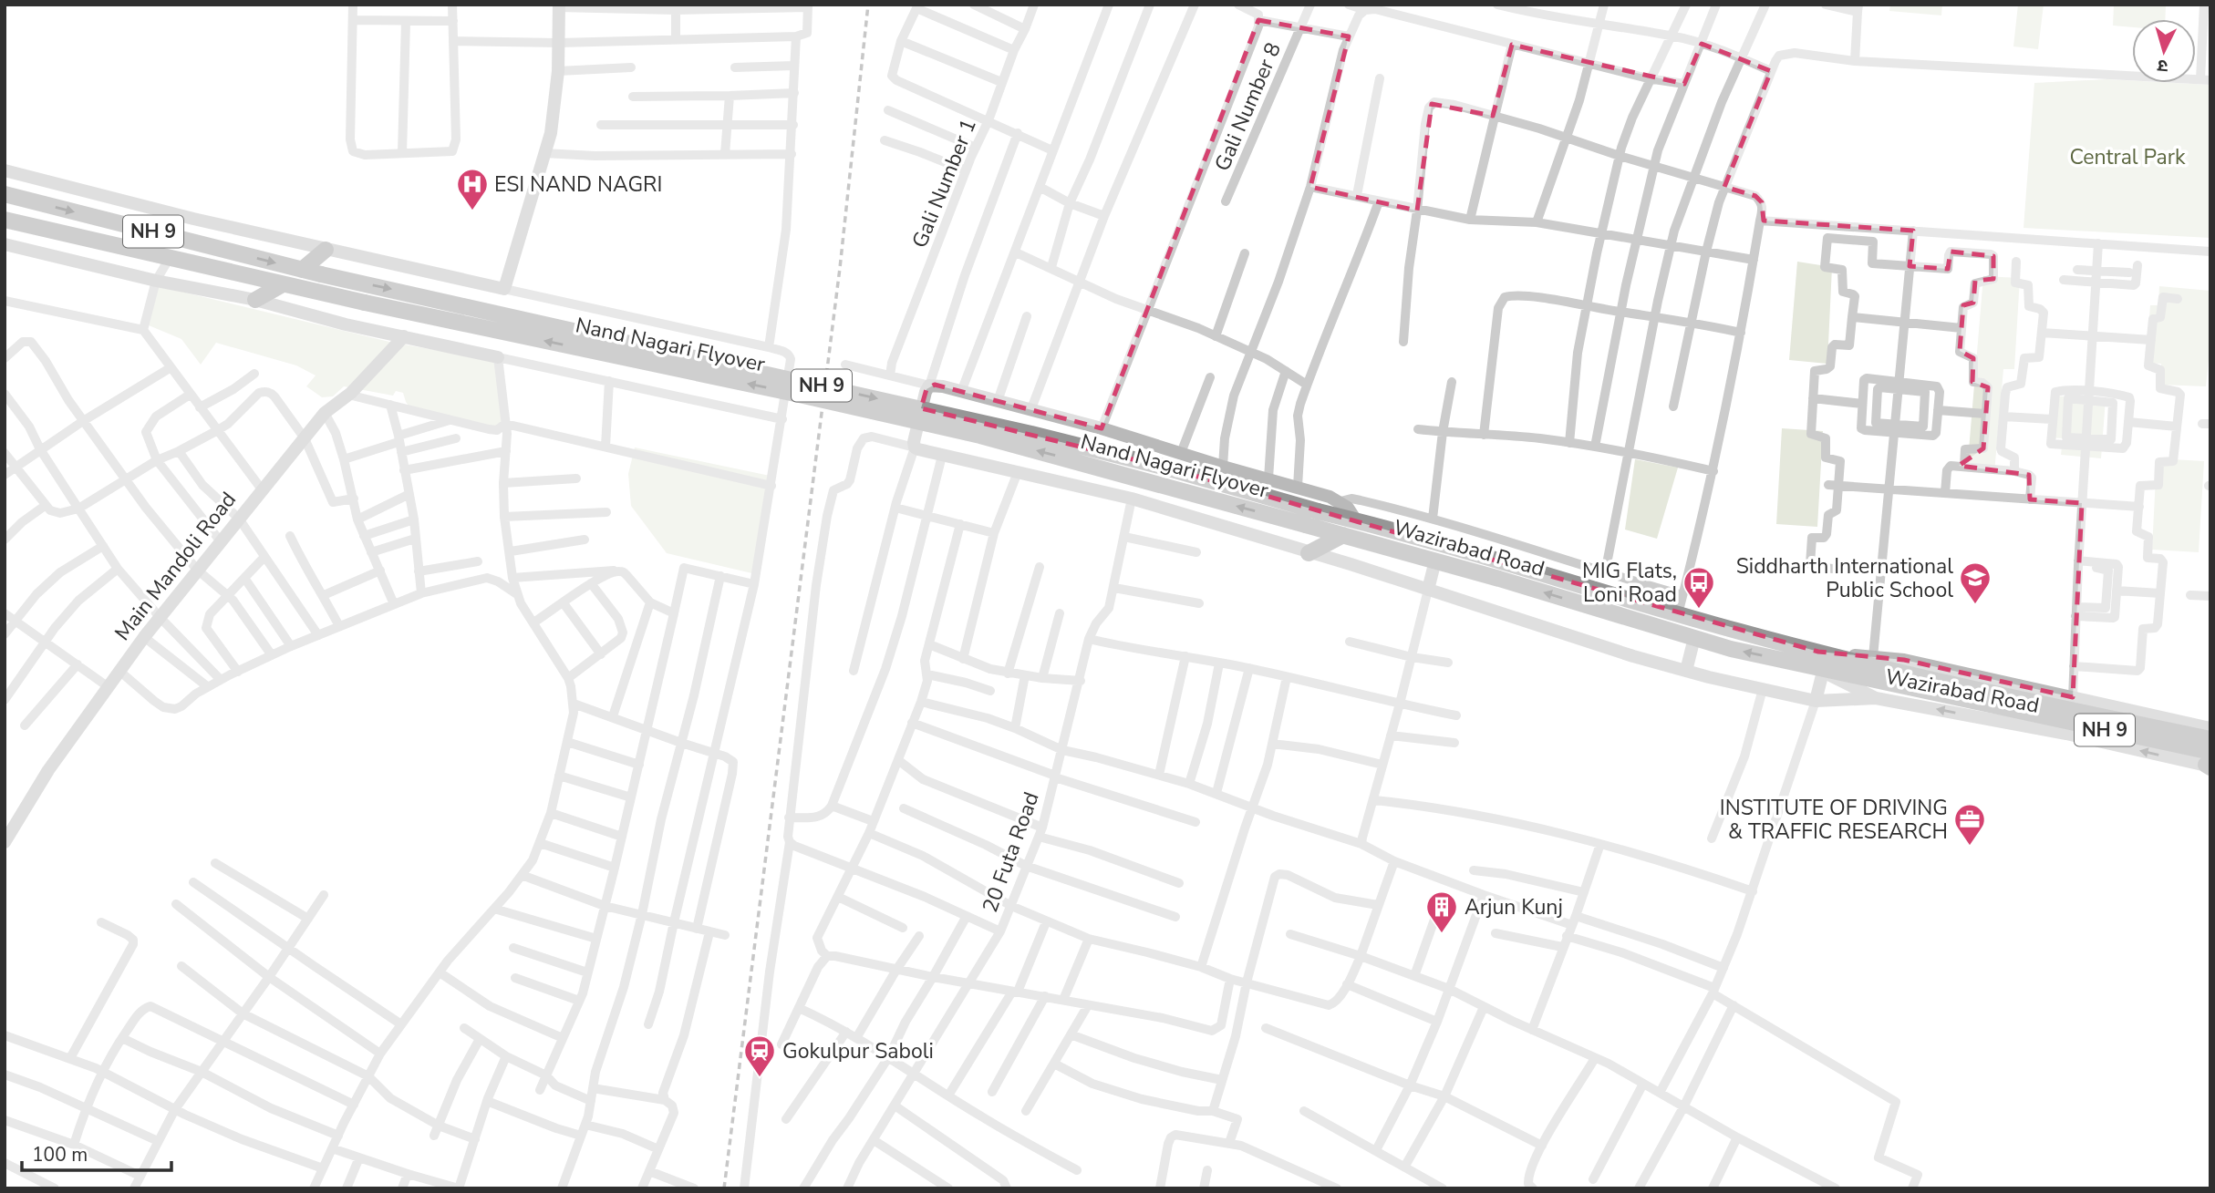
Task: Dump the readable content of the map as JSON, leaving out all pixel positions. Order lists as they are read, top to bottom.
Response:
{
  "streets": {
    "highway": ["NH 9", "Nand Nagari Flyover", "Wazirabad Road"],
    "street": [
      "Gali Number 8",
      "Gali Number 1",
      "Main Mandoli Road",
      "20 Futa Road"
    ]
  },
  "crossings": [
    ["NH 9", "Nand Nagari Flyover"],
    ["NH 9", "Wazirabad Road"],
    ["Nand Nagari Flyover", "Wazirabad Road"]
  ],
  "parks": ["Central Park"],
  "places": {
    "hospital": ["ESI NAND NAGRI"],
    "school or university": ["Siddharth International Public School"],
    "bus stop": ["MIG Flats, Loni Road"],
    "office": ["INSTITUTE OF DRIVING & TRAFFIC RESEARCH"],
    "building": ["Arjun Kunj"],
    "station": ["Gokulpur Saboli"]
  },
  "scale_bar": "100 m",
  "north": "bottom"
}
